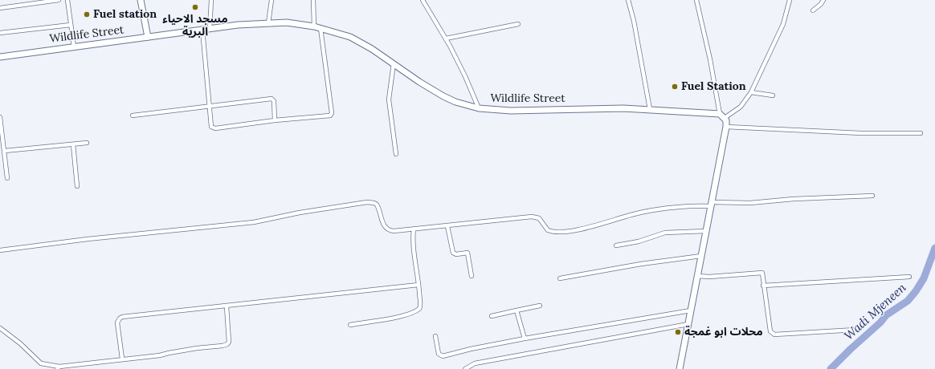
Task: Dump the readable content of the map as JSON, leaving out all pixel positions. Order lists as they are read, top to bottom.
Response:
{
  "streets": {
    "main road": ["Wildlife Street"]
  },
  "water": ["Wadi Mjeneen"],
  "places": [
    "مسجد الاحياء البرية",
    "Fuel station",
    "Fuel Station",
    "محلات ابو غمجة"
  ]
}
